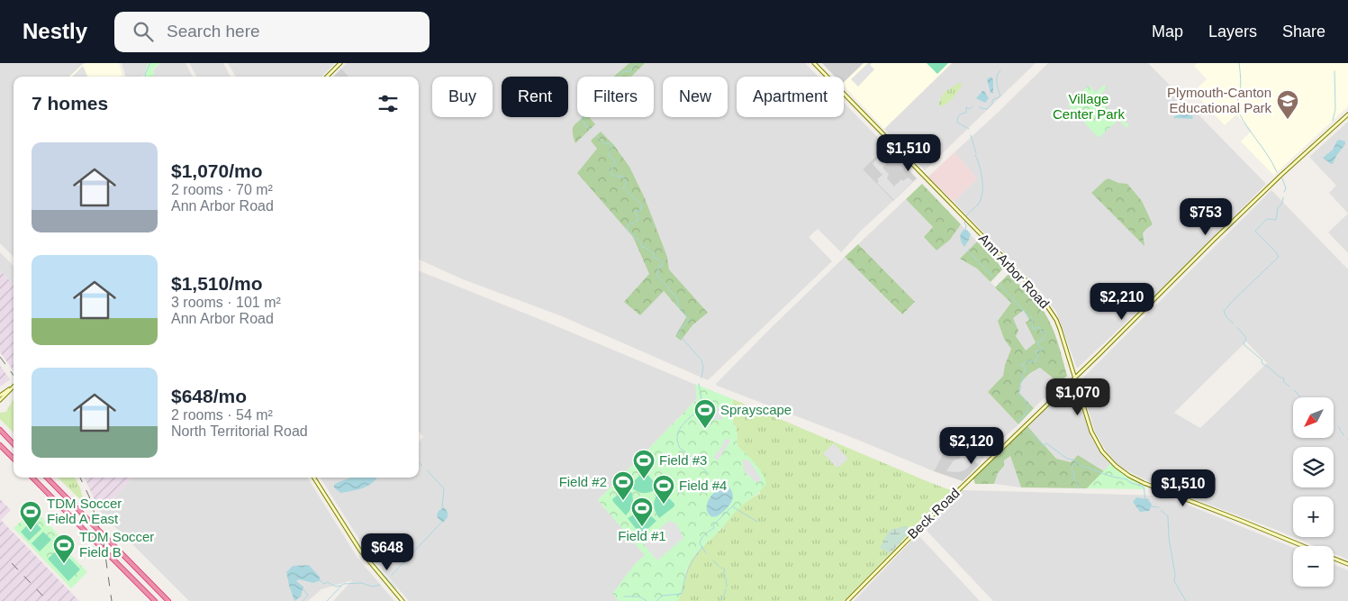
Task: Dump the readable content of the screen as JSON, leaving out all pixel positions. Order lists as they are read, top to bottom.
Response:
{
  "streets": {
    "main road": ["Ann Arbor Road", "Beck Road"]
  },
  "crossings": [
    ["Ann Arbor Road", "Beck Road"]
  ],
  "parks": ["Village Center Park"],
  "places": {
    "school or university": ["Plymouth-Canton Educational Park"],
    "sports": [
      "Sprayscape",
      "Field #3",
      "Field #2",
      "Field #4",
      "Field #1",
      "TDM Soccer Field A East",
      "TDM Soccer Field B"
    ]
  },
  "north": "bottom left",
  "page": {
    "header": "Nestly",
    "search": "Search here",
    "nav": ["Map", "Layers", "Share"],
    "chip": [
      "Buy",
      "Rent",
      "Filters",
      "New",
      "Apartment"
    ],
    "heading": "7 homes",
    "list": [
      {
        "name": "$1,070/mo",
        "note": "2 rooms · 70 m² · Ann Arbor Road"
      },
      {
        "name": "$1,510/mo",
        "note": "3 rooms · 101 m² · Ann Arbor Road"
      },
      {
        "name": "$648/mo",
        "note": "2 rooms · 54 m² · North Territorial Road"
      }
    ],
    "price": [
      "$1,510",
      "$753",
      "$2,210",
      "$1,070",
      "$2,120",
      "$1,510",
      "$648"
    ],
    "map_buttons": ["+", "−"]
  }
}
